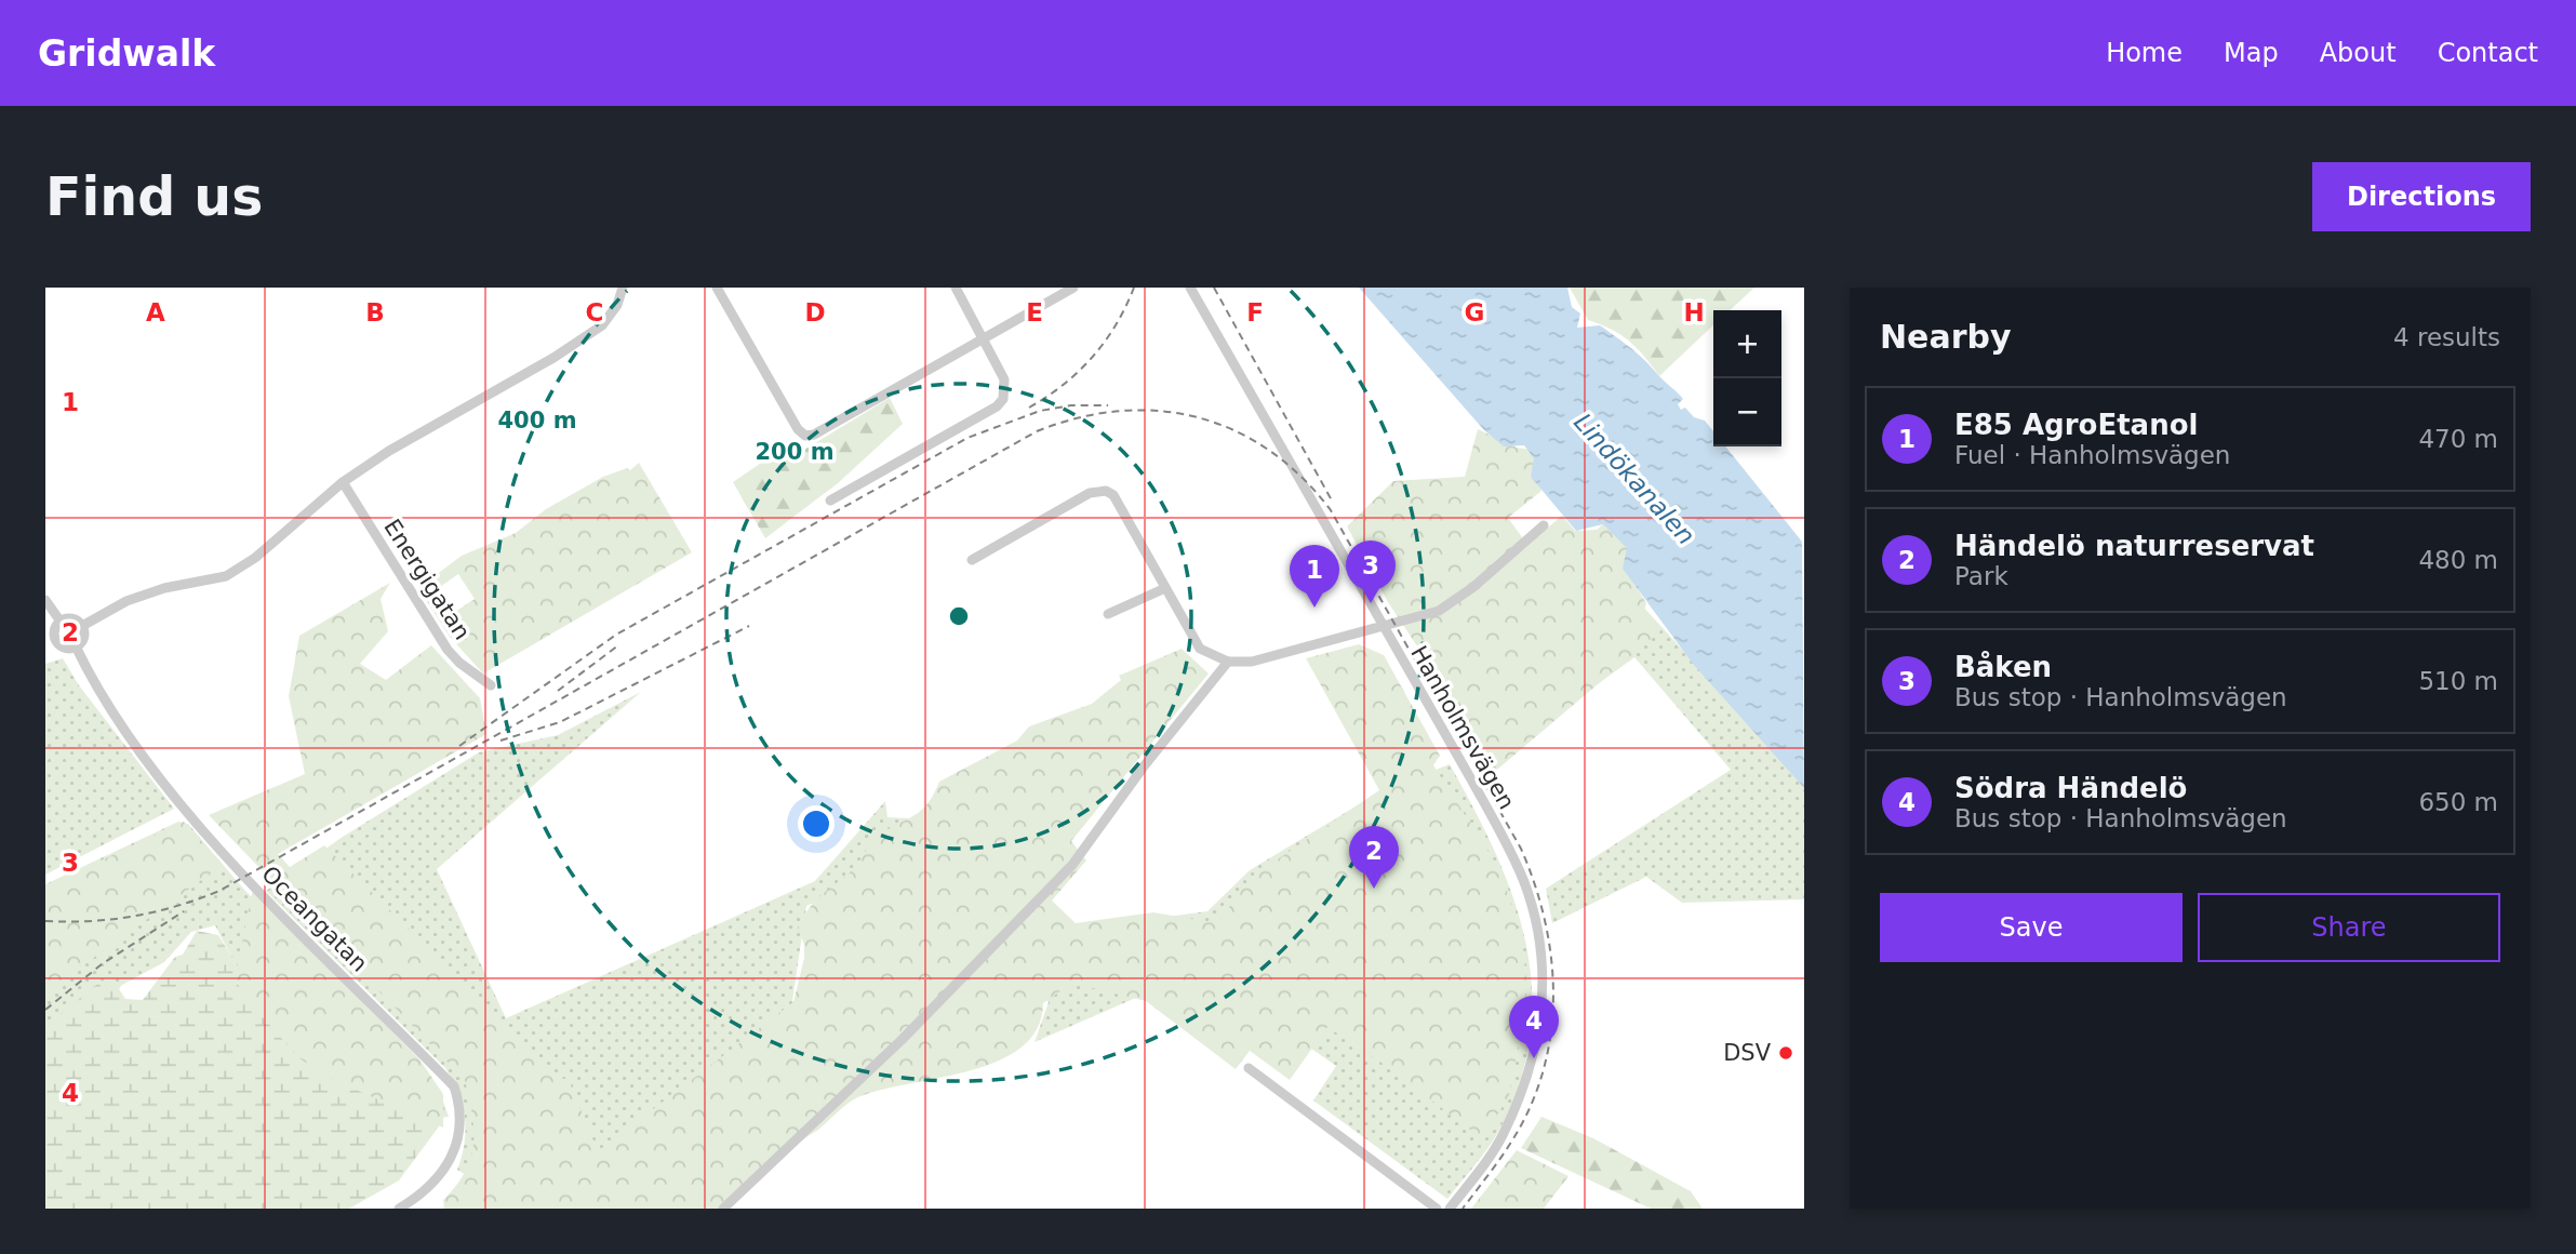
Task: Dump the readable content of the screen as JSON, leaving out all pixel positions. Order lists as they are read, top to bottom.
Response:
{
  "streets": {
    "street": ["Energigatan", "Hanholmsvägen", "Oceangatan"]
  },
  "water": ["Lindökanalen"],
  "places": ["DSV"],
  "page": {
    "header": "Gridwalk",
    "nav": [
      "Home",
      "Map",
      "About",
      "Contact"
    ],
    "buttons": [
      "Directions",
      ["Save", "Share"]
    ],
    "title": "Find us",
    "heading": ["Nearby", "4 results"],
    "map_buttons": ["+", "−"],
    "list": [
      {
        "mark": "1",
        "name": "E85 AgroEtanol",
        "note": "Fuel · Hanholmsvägen",
        "value": "470 m"
      },
      {
        "mark": "2",
        "name": "Händelö naturreservat",
        "note": "Park",
        "value": "480 m"
      },
      {
        "mark": "3",
        "name": "Båken",
        "note": "Bus stop · Hanholmsvägen",
        "value": "510 m"
      },
      {
        "mark": "4",
        "name": "Södra Händelö",
        "note": "Bus stop · Hanholmsvägen",
        "value": "650 m"
      }
    ],
    "pins": [
      "3",
      "1",
      "2",
      "4"
    ]
  },
  "grid": {
    "columns": [
      "A",
      "B",
      "C",
      "D",
      "E",
      "F",
      "G",
      "H"
    ],
    "rows": [
      "1",
      "2",
      "3",
      "4"
    ]
  },
  "rings": ["400 m", "200 m"]
}
